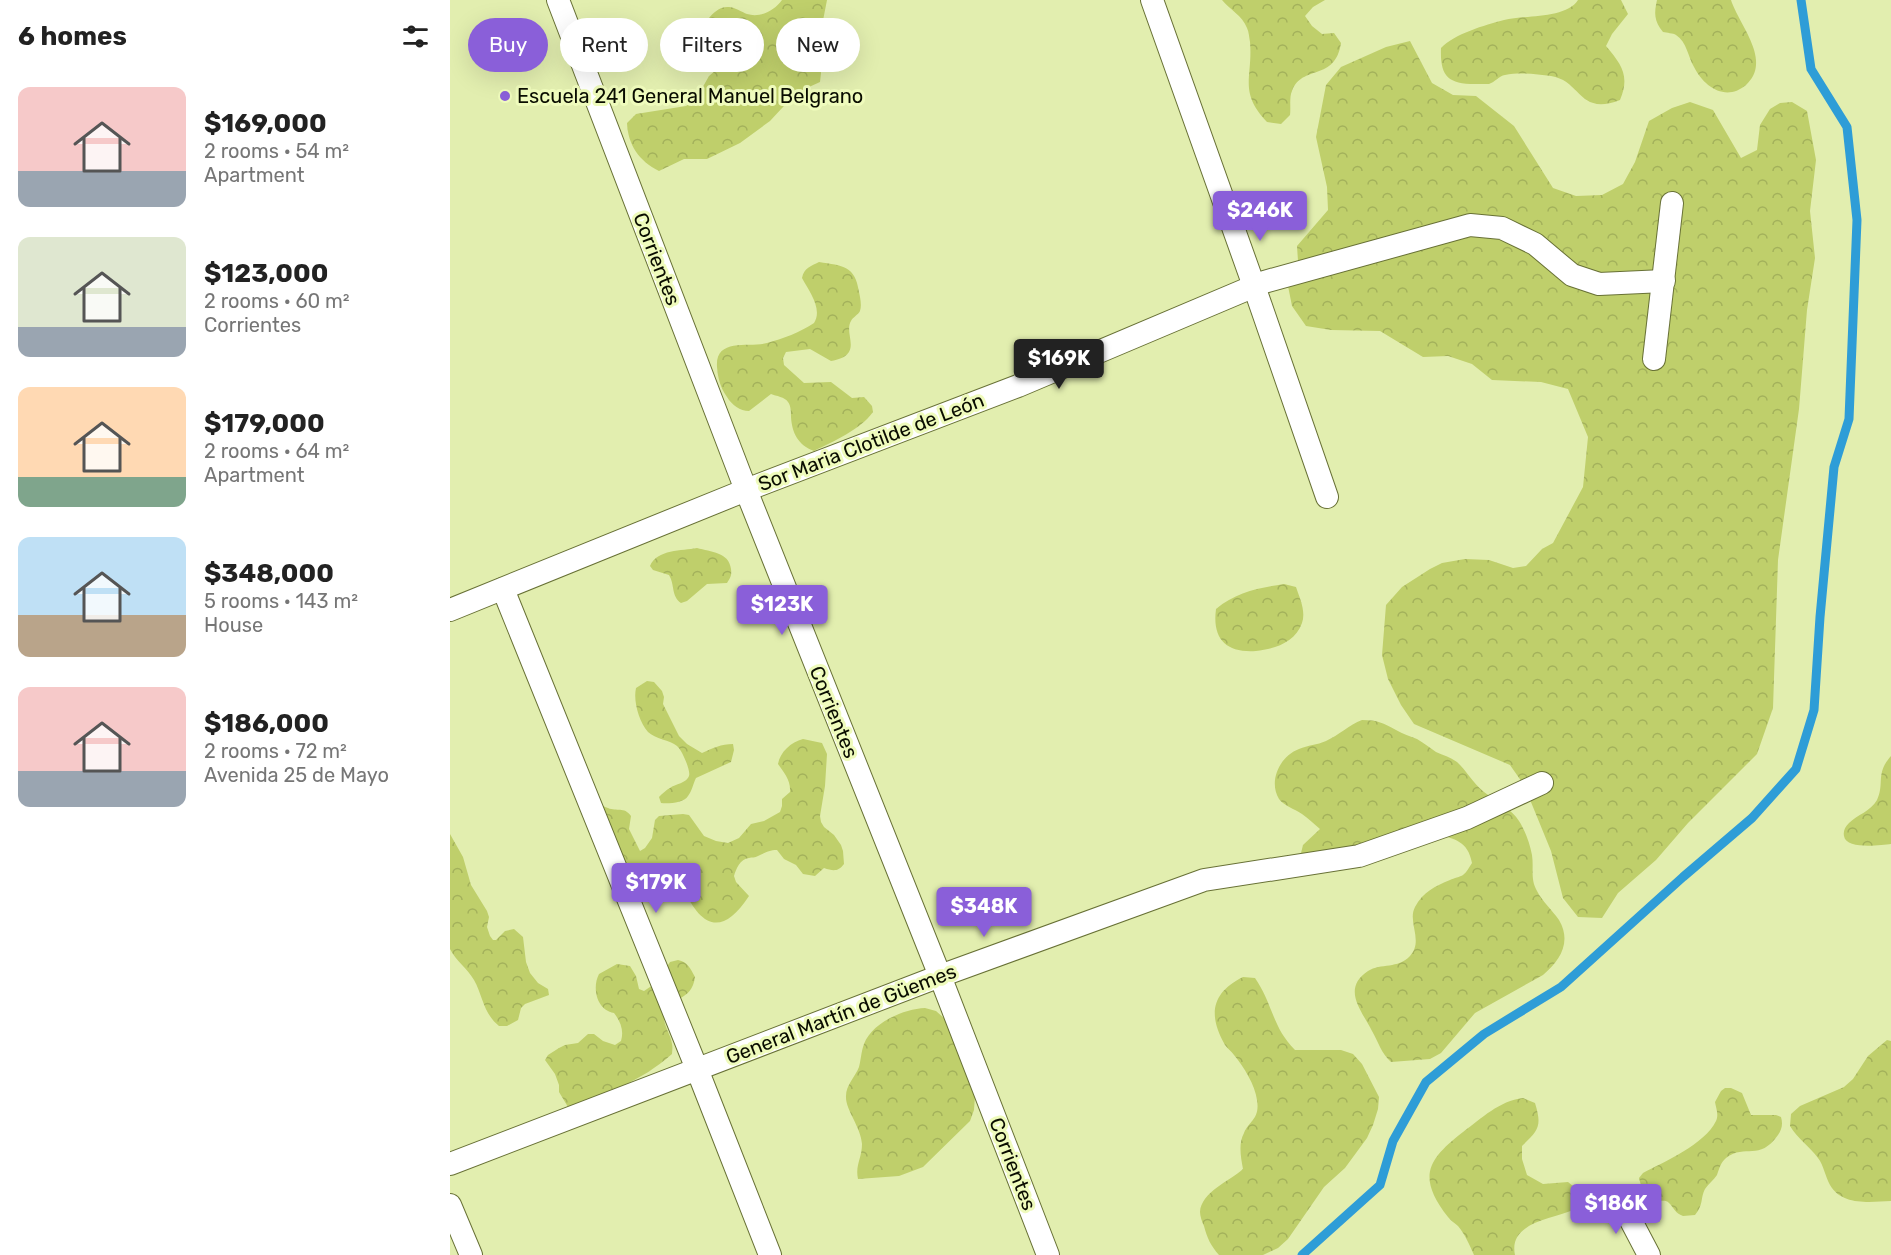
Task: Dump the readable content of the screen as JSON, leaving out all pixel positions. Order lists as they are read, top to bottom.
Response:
{
  "streets": {
    "street": ["Corrientes", "Sor Maria Clotilde de León", "General Martín de Güemes"]
  },
  "crossings": [
    ["Corrientes", "Sor Maria Clotilde de León"],
    ["Corrientes", "General Martín de Güemes"]
  ],
  "places": ["Escuela 241 General Manuel Belgrano"],
  "page": {
    "heading": "6 homes",
    "chip": [
      "Buy",
      "Rent",
      "Filters",
      "New"
    ],
    "list": [
      {
        "name": "$169,000",
        "note": "2 rooms · 54 m² · Apartment"
      },
      {
        "name": "$123,000",
        "note": "2 rooms · 60 m² · Corrientes"
      },
      {
        "name": "$179,000",
        "note": "2 rooms · 64 m² · Apartment"
      },
      {
        "name": "$348,000",
        "note": "5 rooms · 143 m² · House"
      },
      {
        "name": "$186,000",
        "note": "2 rooms · 72 m² · Avenida 25 de Mayo"
      }
    ],
    "price": [
      "$246K",
      "$169K",
      "$123K",
      "$179K",
      "$348K",
      "$186K"
    ]
  }
}
